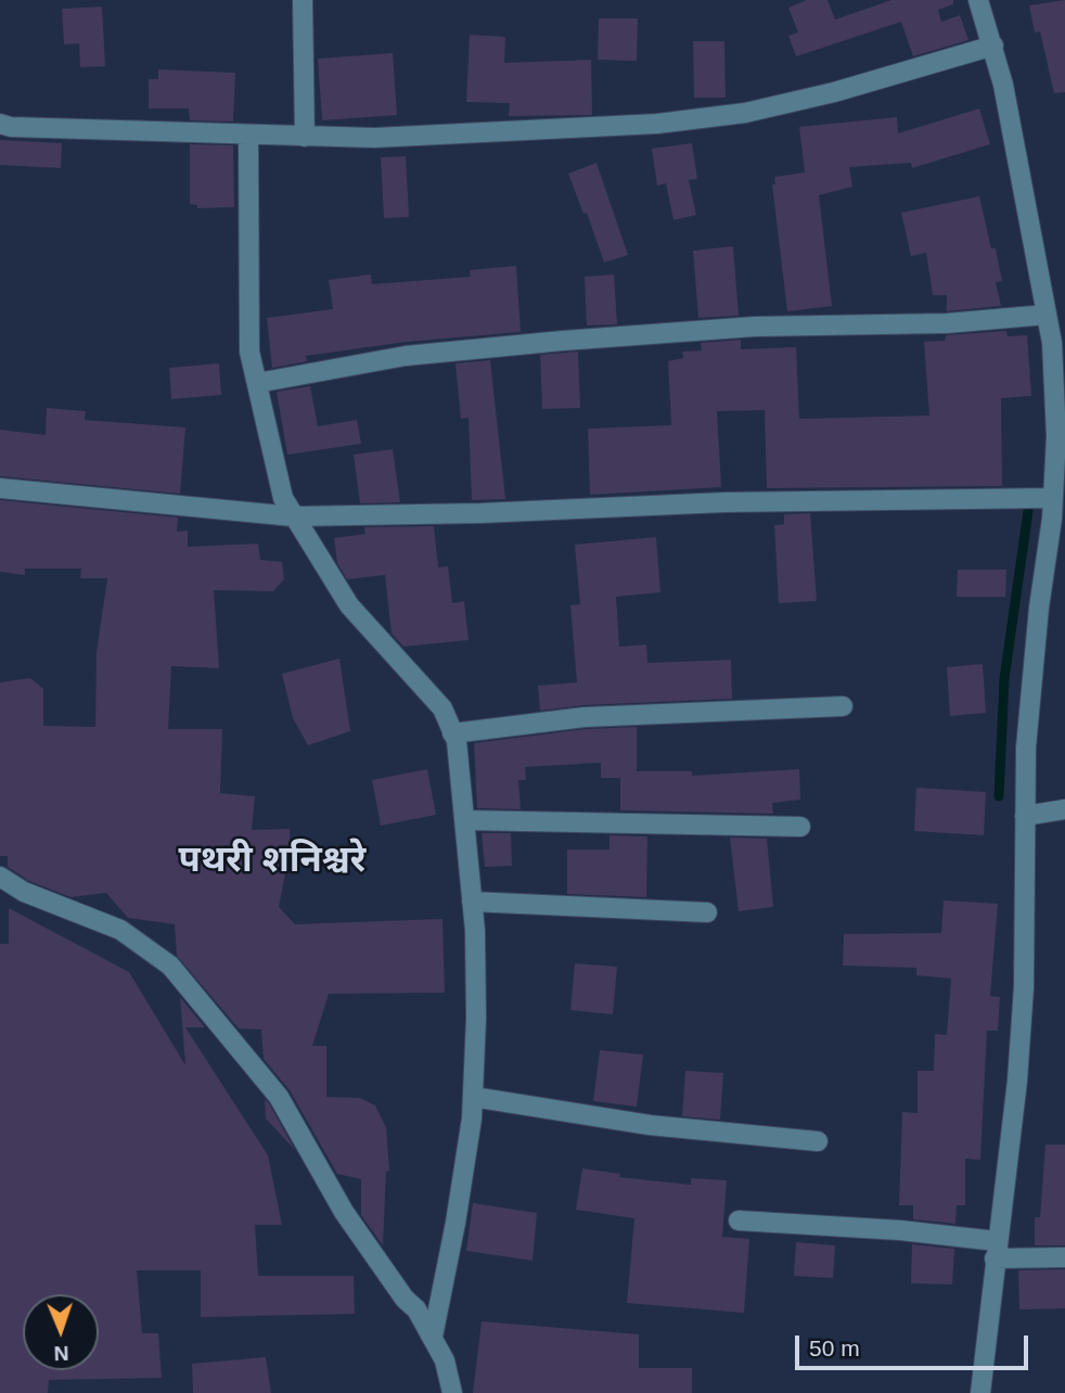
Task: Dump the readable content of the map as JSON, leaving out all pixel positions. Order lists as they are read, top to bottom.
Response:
{
  "districts": ["पथरी शनिश्चरे"],
  "scale_bar": "50 m",
  "north": "bottom"
}
